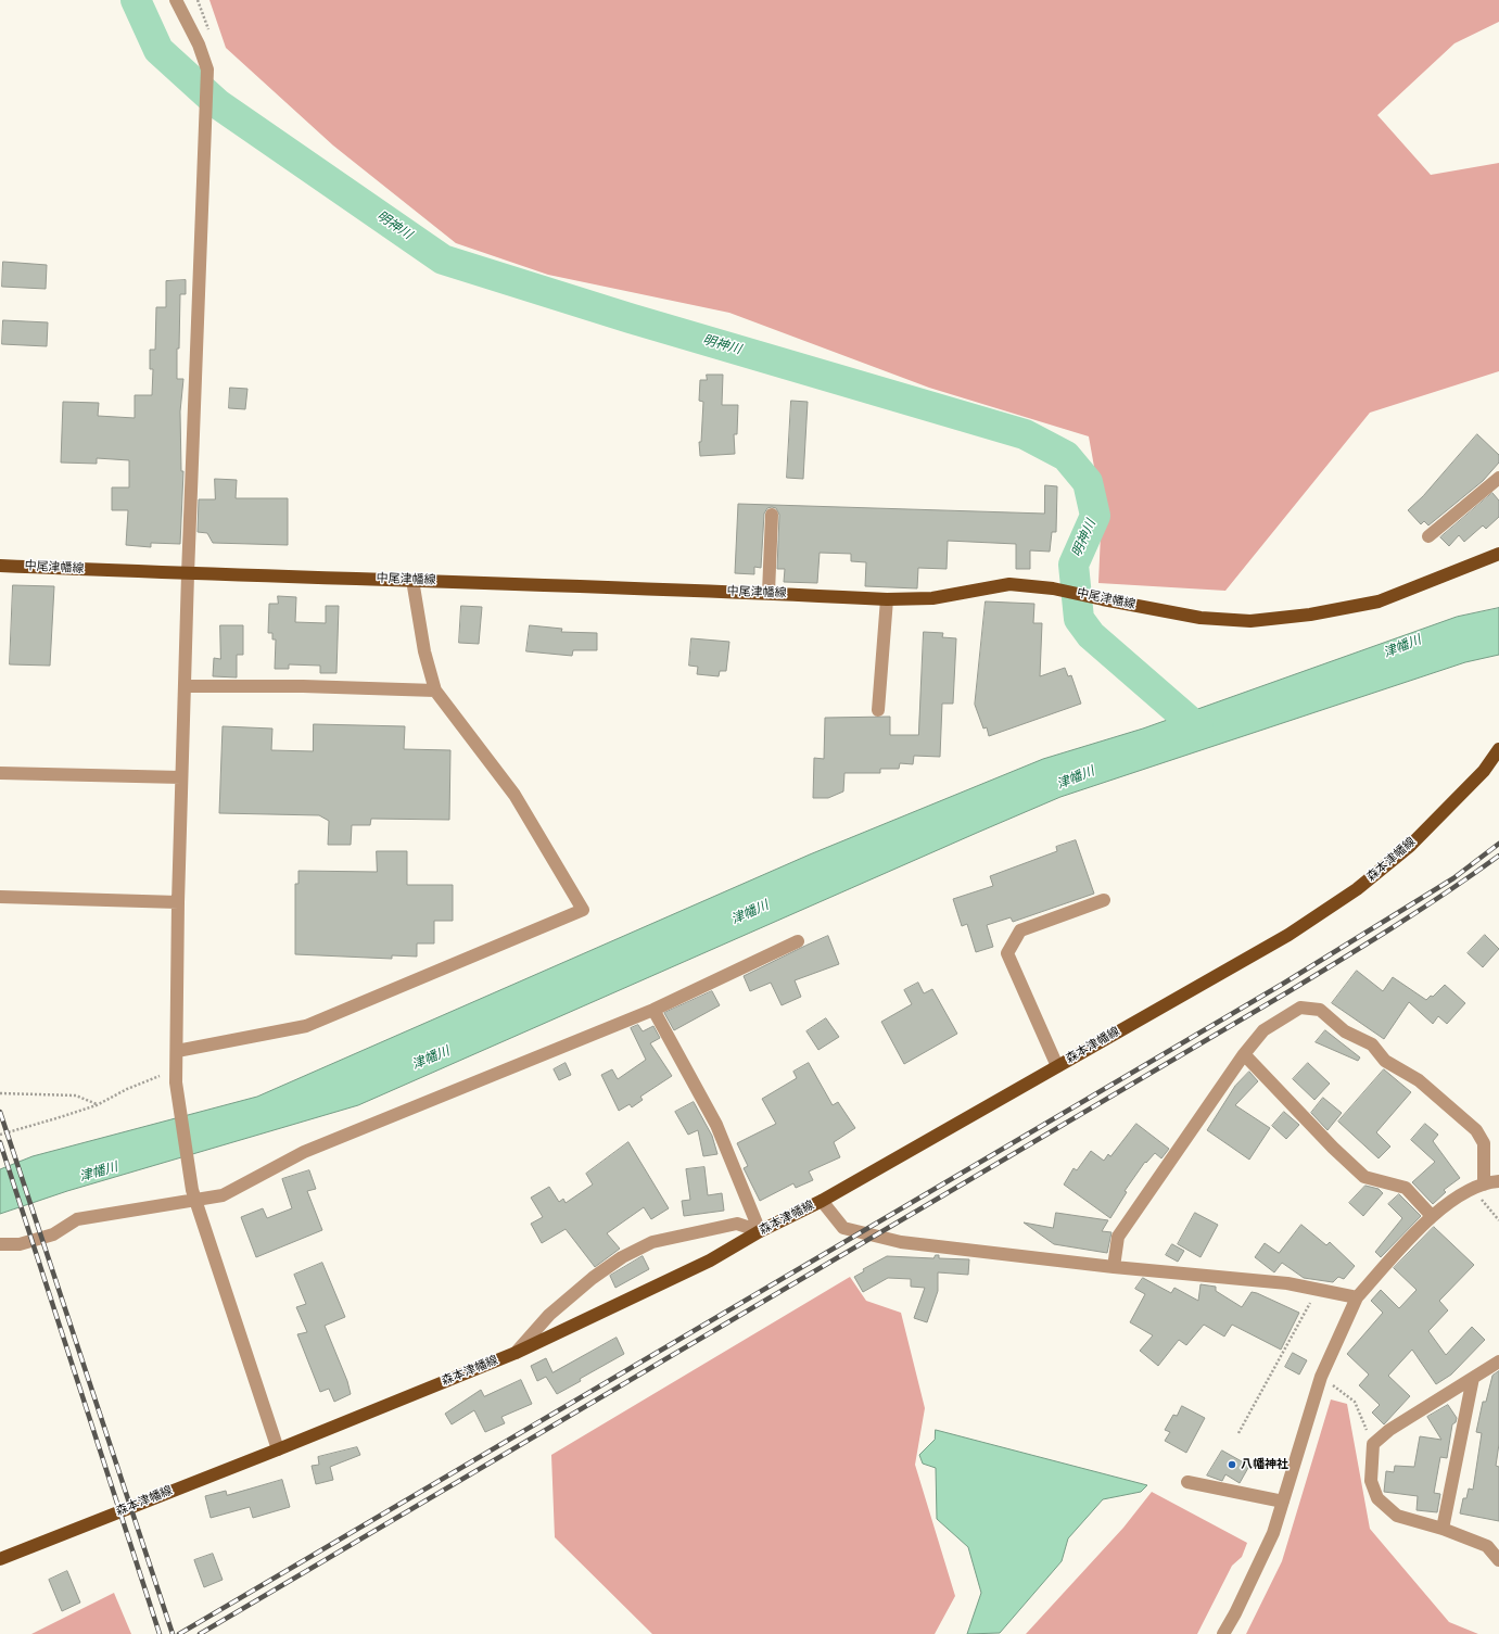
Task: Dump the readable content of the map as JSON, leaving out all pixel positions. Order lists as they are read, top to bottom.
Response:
{
  "streets": {
    "main road": ["中尾津幡線", "森本津幡線"]
  },
  "water": ["明神川", "津幡川"],
  "places": ["八幡神社"]
}
